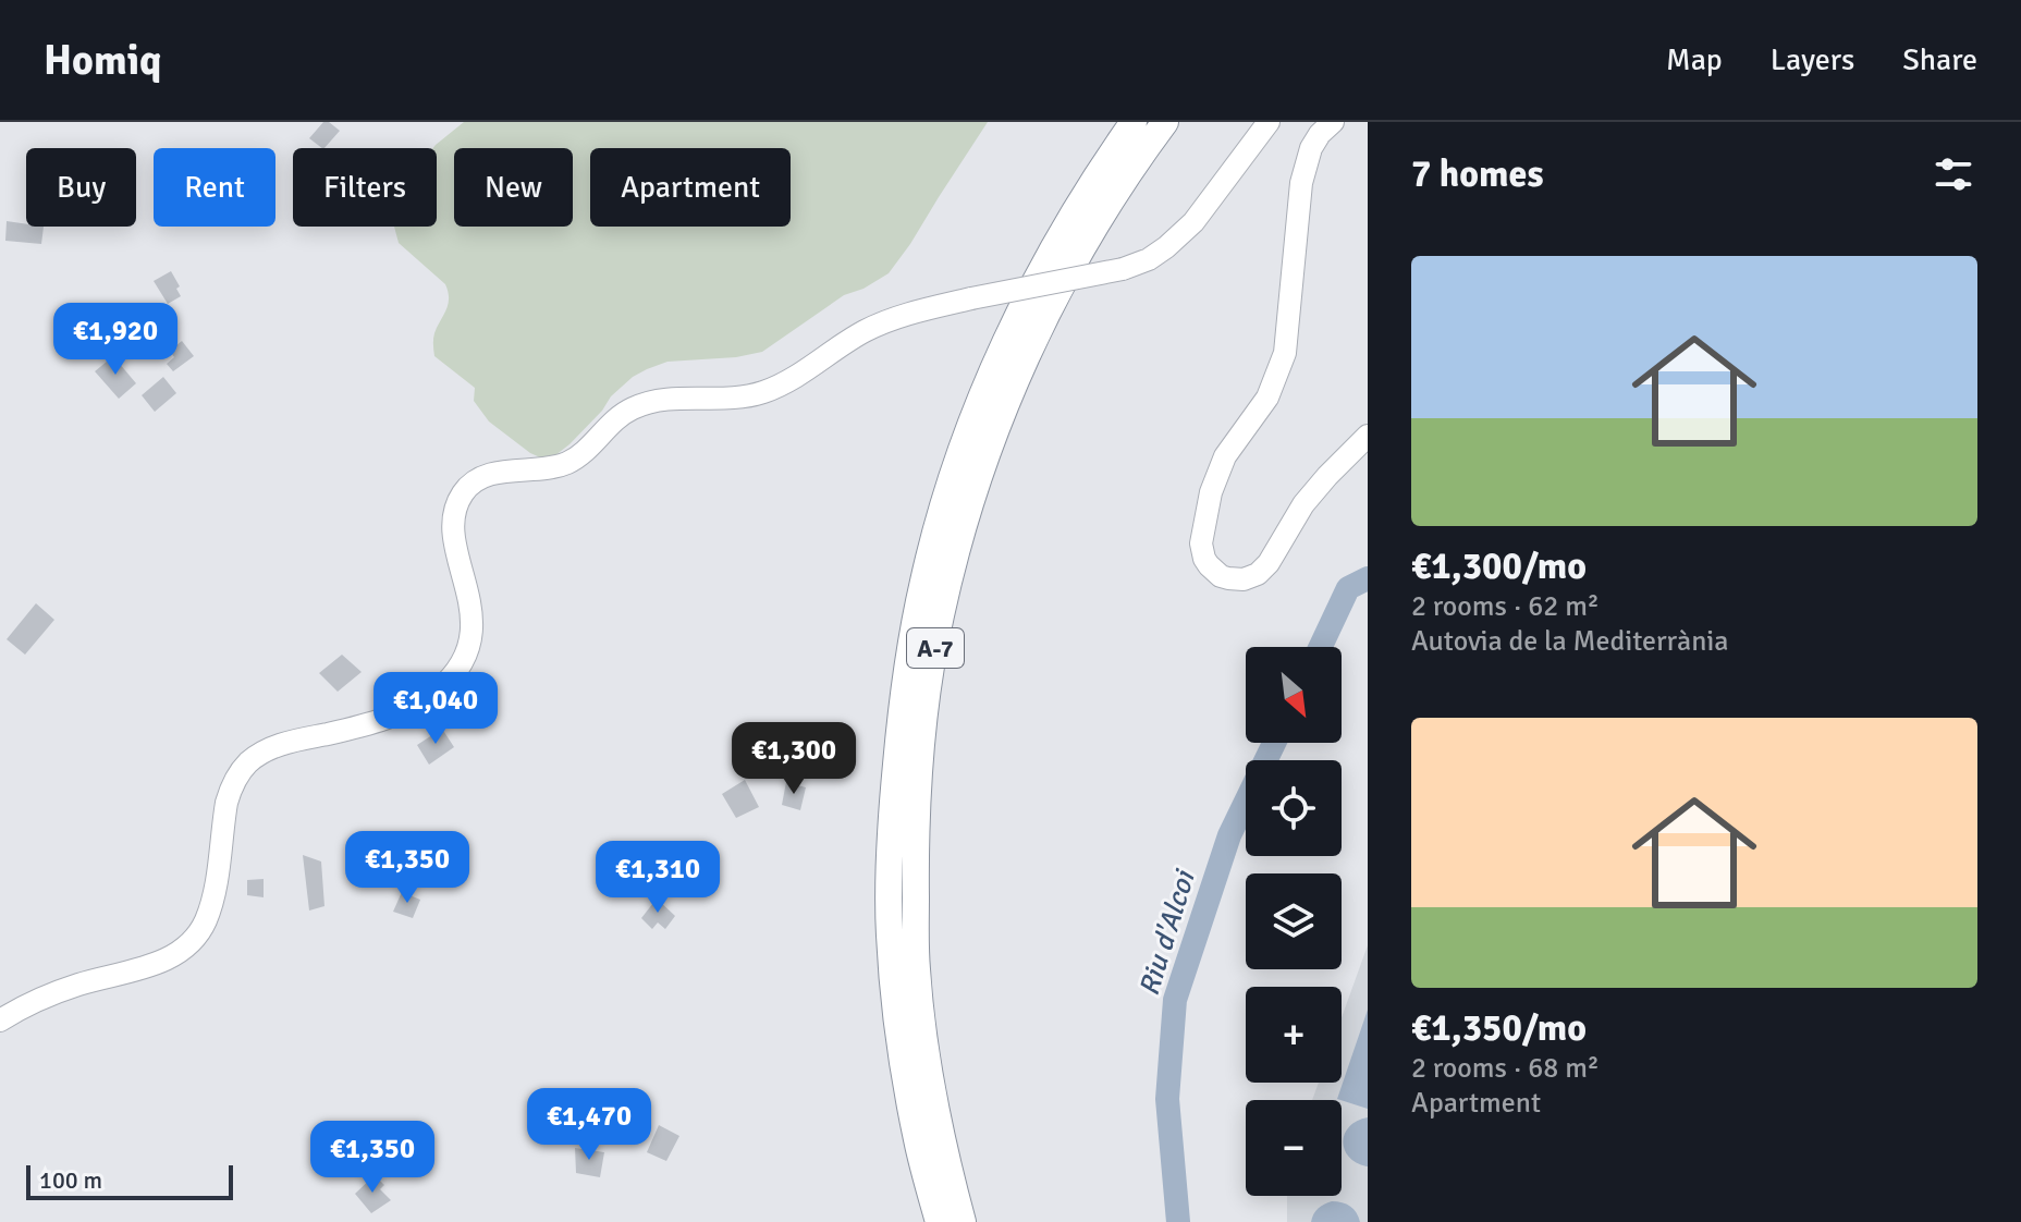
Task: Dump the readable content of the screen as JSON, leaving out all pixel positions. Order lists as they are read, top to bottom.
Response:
{
  "streets": {
    "highway": ["A-7"]
  },
  "water": ["Riu d'Alcoi"],
  "scale_bar": "100 m",
  "north": "bottom right",
  "page": {
    "header": "Homiq",
    "nav": ["Map", "Layers", "Share"],
    "heading": "7 homes",
    "chip": [
      "Buy",
      "Rent",
      "Filters",
      "New",
      "Apartment"
    ],
    "list": [
      {
        "name": "€1,300/mo",
        "note": "2 rooms · 62 m² · Autovia de la Mediterrània"
      },
      {
        "name": "€1,350/mo",
        "note": "2 rooms · 68 m² · Apartment"
      }
    ],
    "price": [
      "€1,920",
      "€1,040",
      "€1,300",
      "€1,350",
      "€1,310",
      "€1,470",
      "€1,350"
    ],
    "map_buttons": ["+", "−"],
    "scale": "100 m"
  }
}
